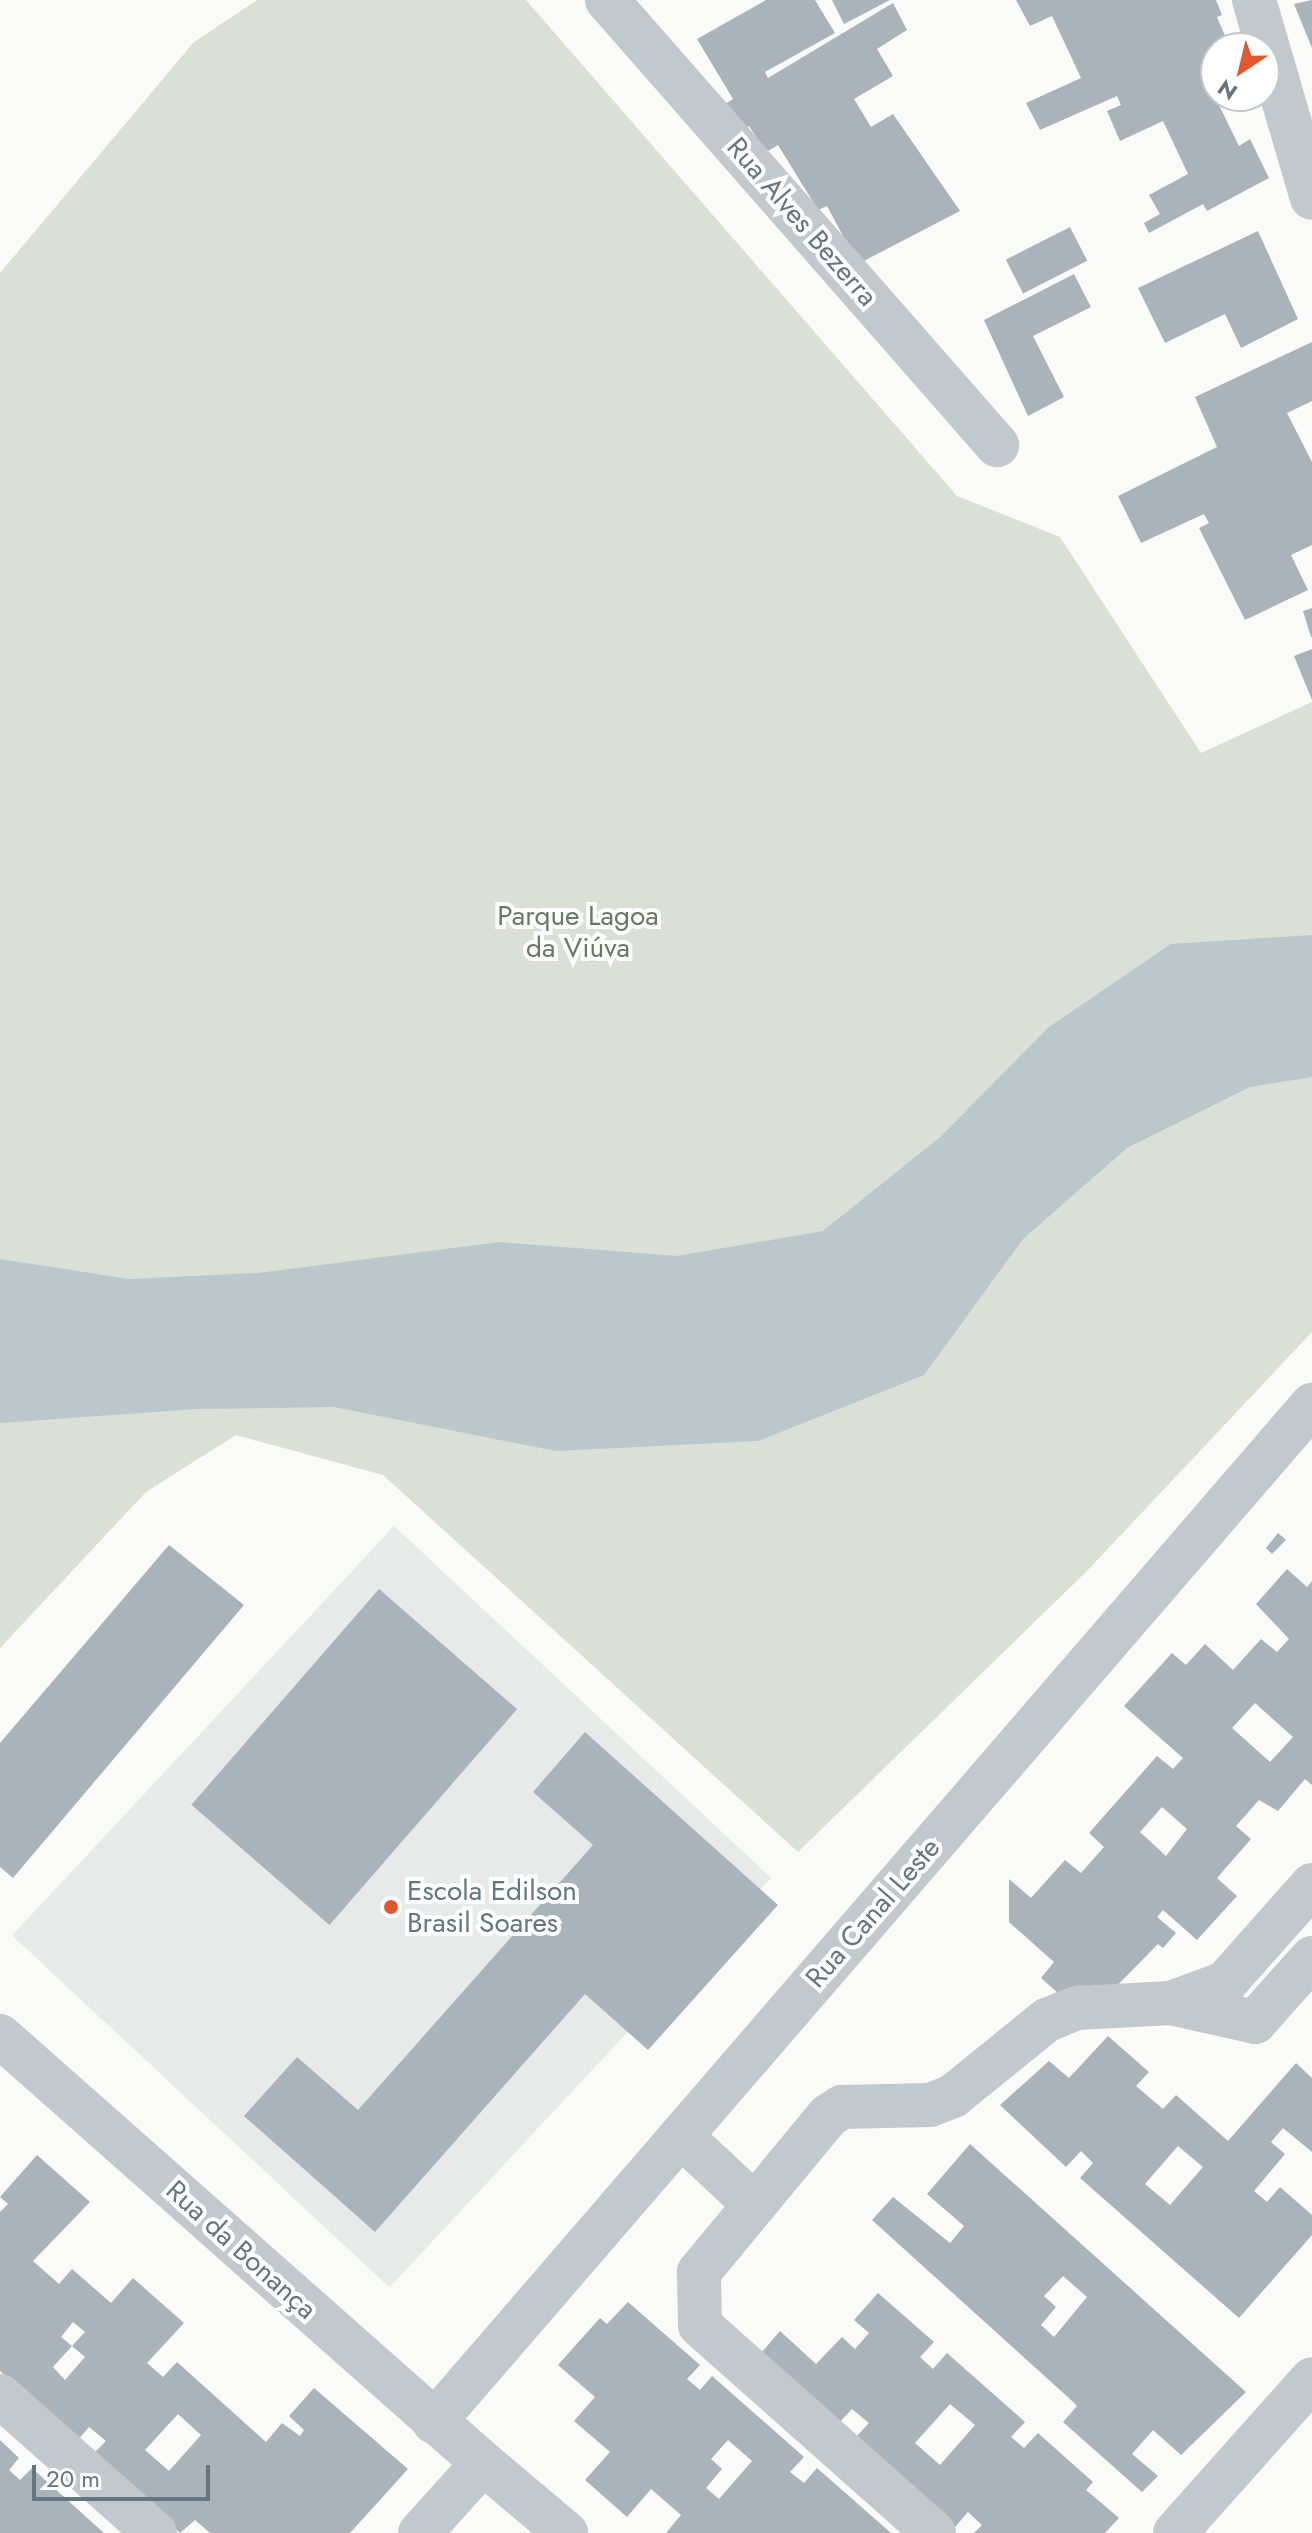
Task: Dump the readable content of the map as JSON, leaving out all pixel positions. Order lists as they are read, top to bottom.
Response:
{
  "streets": {
    "street": ["Rua Alves Bezerra", "Rua Canal Leste", "Rua da Bonança"]
  },
  "crossings": [
    ["Rua Canal Leste", "Rua da Bonança"]
  ],
  "parks": ["Parque Lagoa da Viúva"],
  "places": ["Escola Edilson Brasil Soares"],
  "scale_bar": "20 m",
  "north": "bottom left"
}
